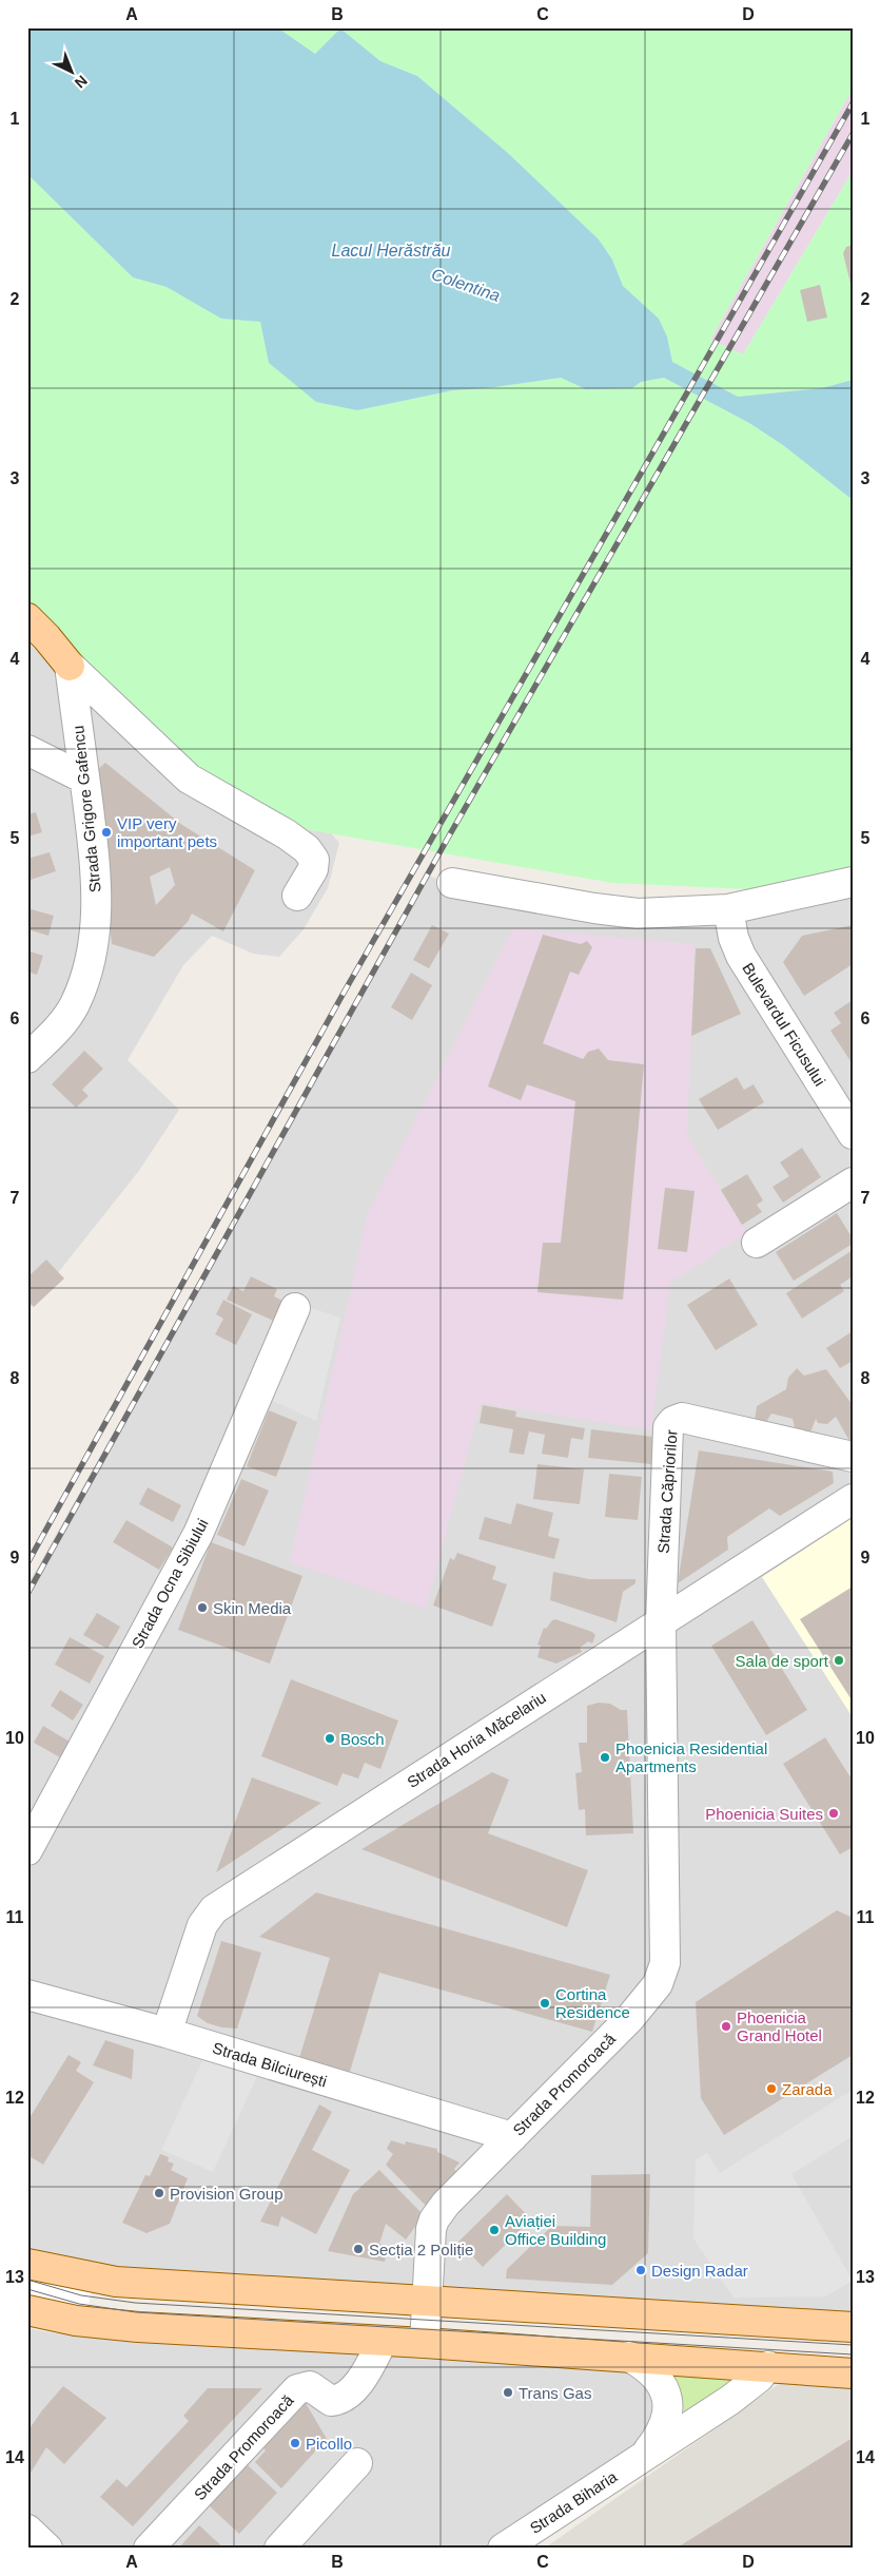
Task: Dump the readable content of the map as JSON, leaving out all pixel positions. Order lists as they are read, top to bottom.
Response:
{
  "streets": {
    "street": [
      "Strada Grigore Gafencu",
      "Bulevardul Ficusului",
      "Strada Căpriorilor",
      "Strada Ocna Sibiului",
      "Strada Horia Măcelariu",
      "Strada Bilciurești",
      "Strada Promoroacă",
      "Strada Biharia"
    ]
  },
  "crossings": [
    ["Strada Căpriorilor", "Strada Horia Măcelariu"],
    ["Strada Căpriorilor", "Strada Promoroacă"],
    ["Strada Horia Măcelariu", "Strada Bilciurești"],
    ["Strada Horia Măcelariu", "Strada Promoroacă"],
    ["Strada Bilciurești", "Strada Promoroacă"]
  ],
  "water": ["Lacul Herăstrău", "Colentina"],
  "places": [
    "VIP very important pets",
    "Skin Media",
    "Sala de sport",
    "Bosch",
    "Phoenicia Residential Apartments",
    "Phoenicia Suites",
    "Cortina Residence",
    "Phoenicia Grand Hotel",
    "Zarada",
    "Provision Group",
    "Aviației Office Building",
    "Secția 2 Poliție",
    "Design Radar",
    "Trans Gas",
    "Picollo"
  ],
  "north": "bottom right",
  "grid": {
    "columns": [
      "A",
      "B",
      "C",
      "D"
    ],
    "rows": [
      "1",
      "2",
      "3",
      "4",
      "5",
      "6",
      "7",
      "8",
      "9",
      "10",
      "11",
      "12",
      "13",
      "14"
    ]
  }
}
